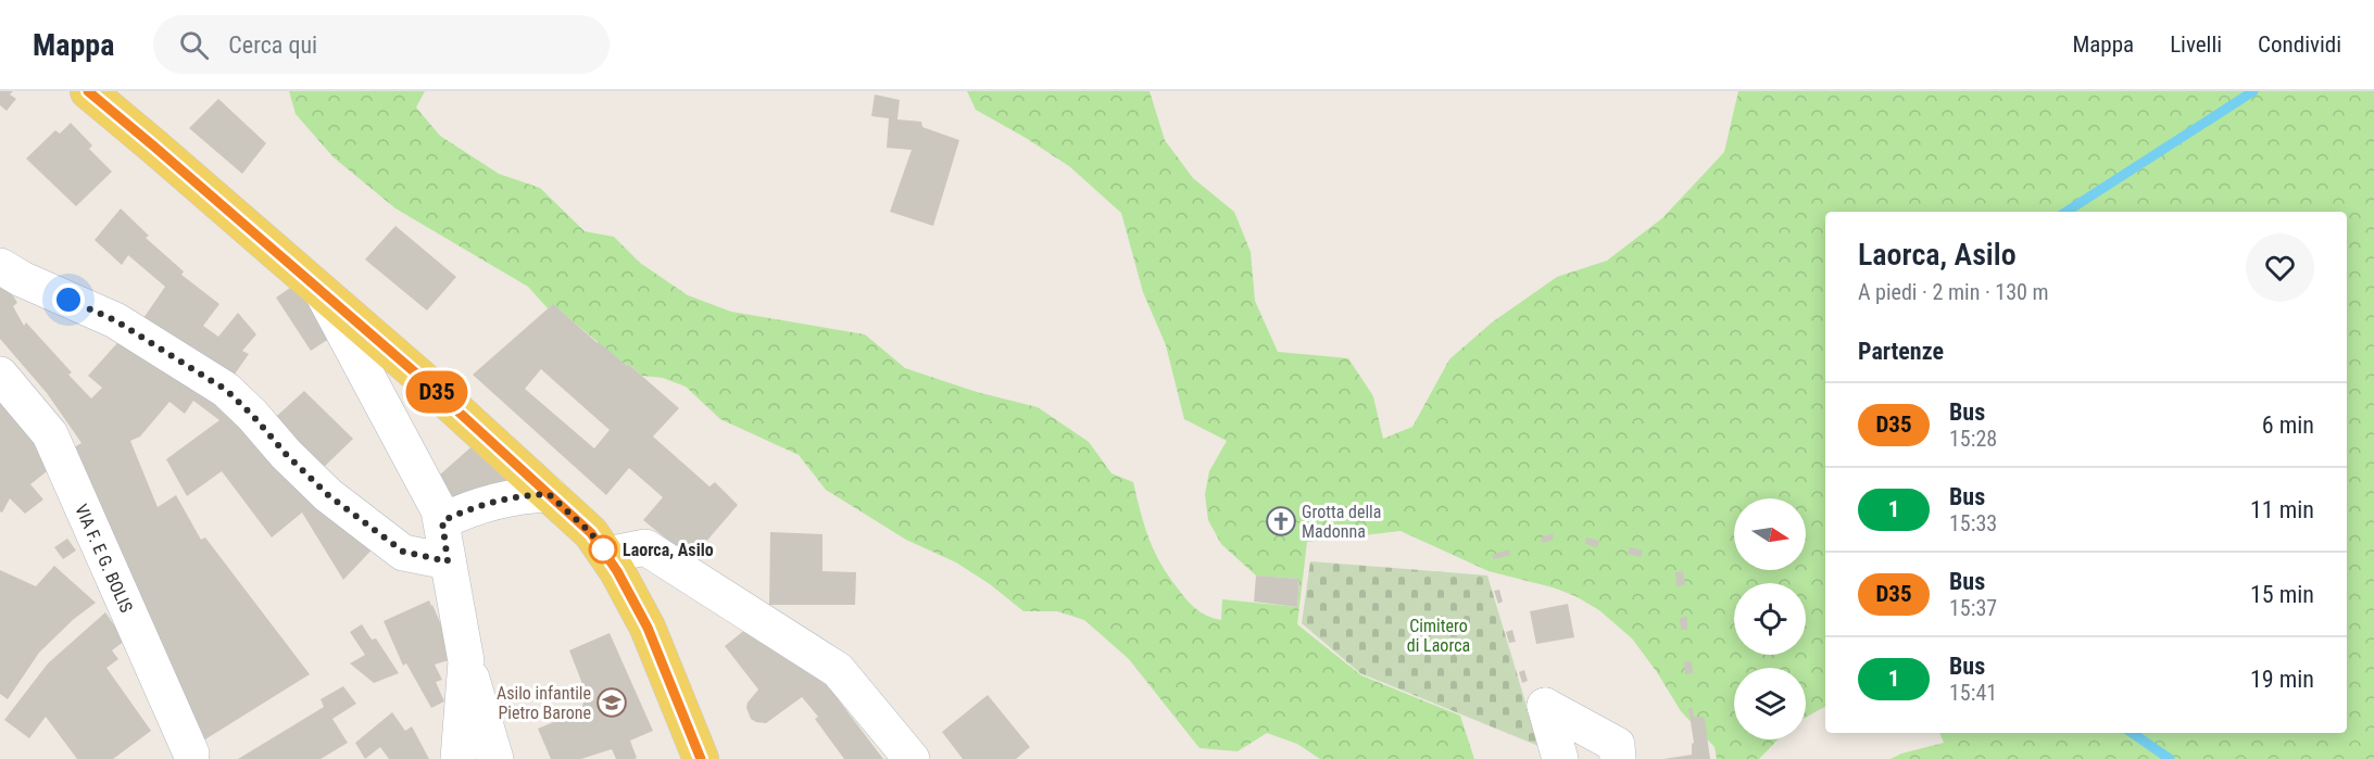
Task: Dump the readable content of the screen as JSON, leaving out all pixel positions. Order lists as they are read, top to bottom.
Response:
{
  "streets": {
    "street": ["VIA F. E G. BOLIS"]
  },
  "parks": ["Cimitero di Laorca"],
  "places": {
    "church": ["Grotta della Madonna"],
    "other": ["Laorca, Asilo"],
    "school or university": ["Asilo infantile Pietro Barone"]
  },
  "lines": ["bus line D35"],
  "north": "right",
  "page": {
    "header": "Mappa",
    "search": "Cerca qui",
    "nav": ["Mappa", "Livelli", "Condividi"],
    "on_map": "D35",
    "heading": [
      ["Laorca, Asilo", "A piedi · 2 min · 130 m"],
      "Partenze"
    ],
    "list": [
      {
        "mark": "D35",
        "name": "Bus",
        "note": "15:28",
        "value": "6 min"
      },
      {
        "mark": "1",
        "name": "Bus",
        "note": "15:33",
        "value": "11 min"
      },
      {
        "mark": "D35",
        "name": "Bus",
        "note": "15:37",
        "value": "15 min"
      },
      {
        "mark": "1",
        "name": "Bus",
        "note": "15:41",
        "value": "19 min"
      }
    ]
  }
}
